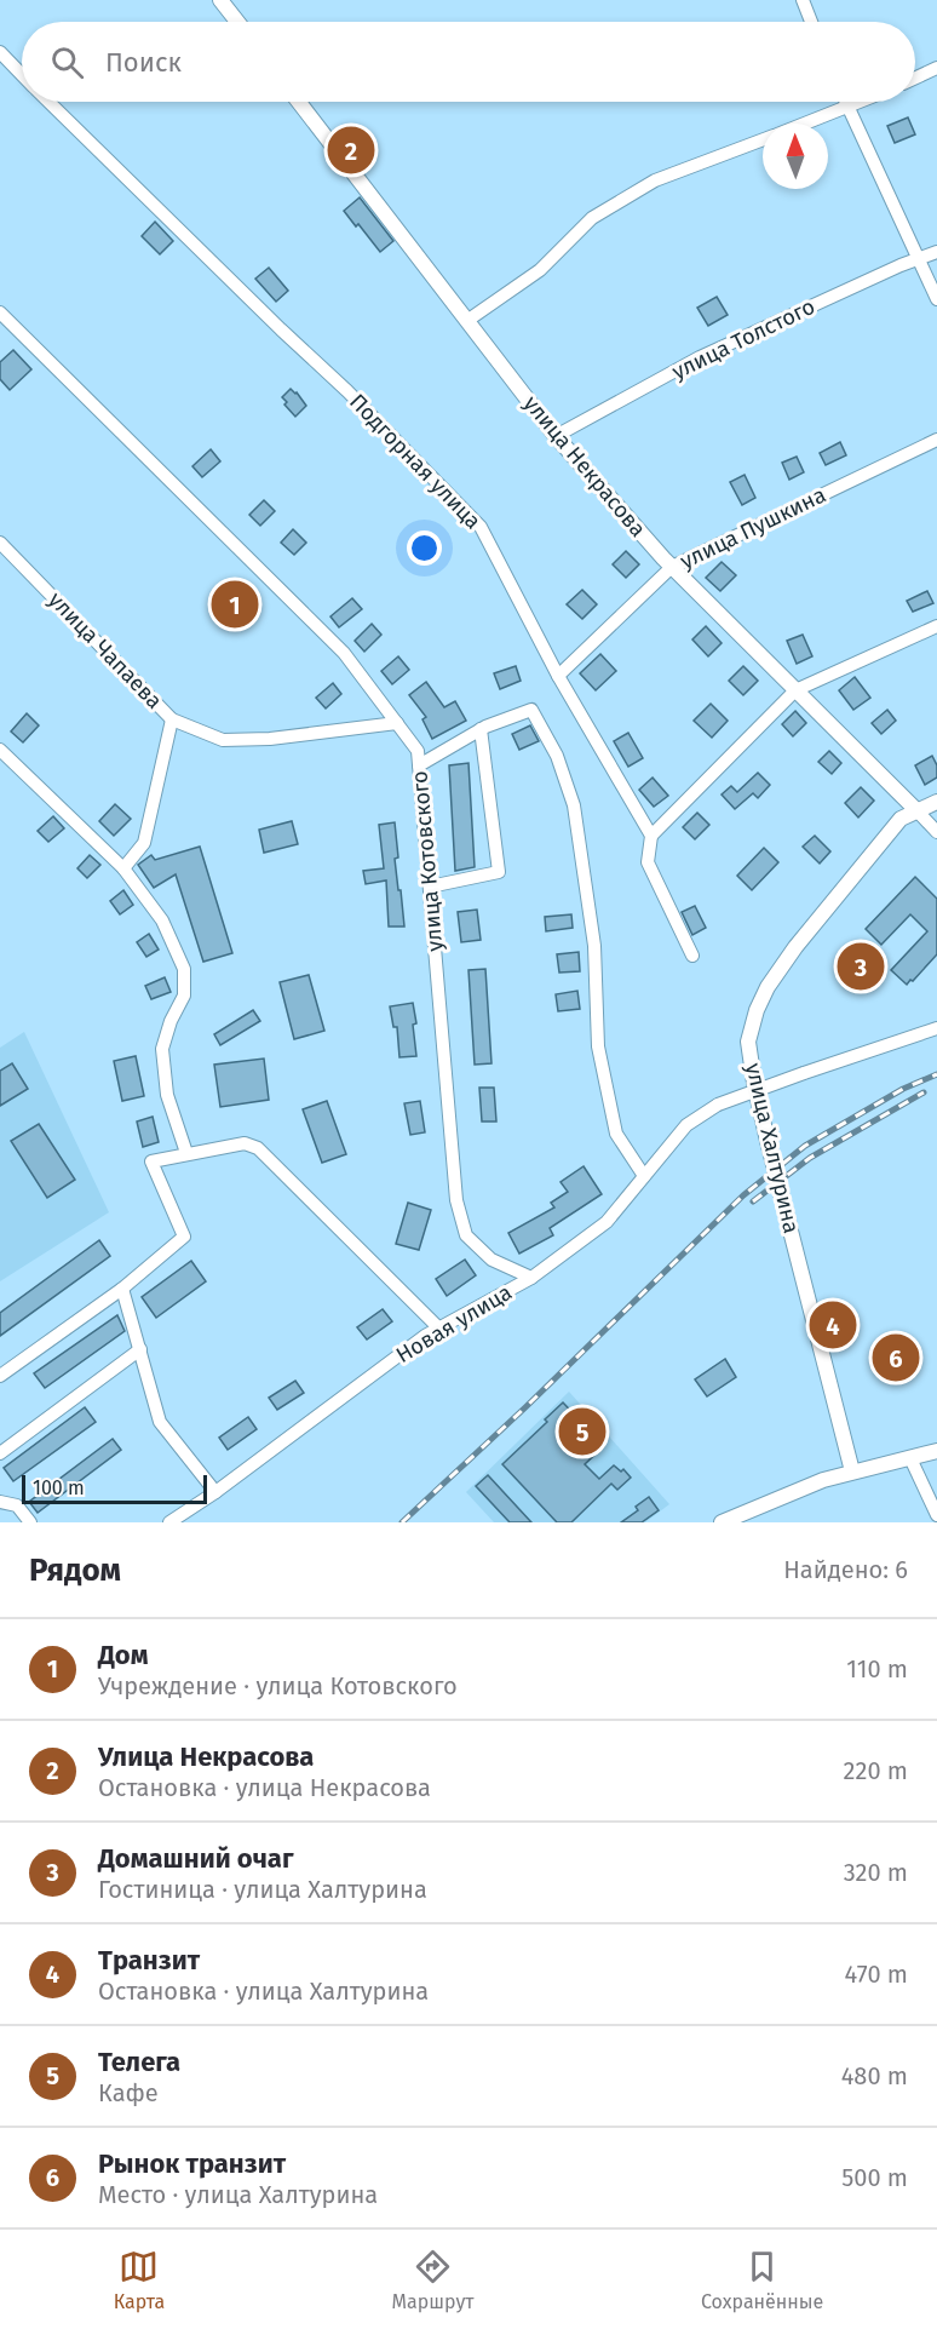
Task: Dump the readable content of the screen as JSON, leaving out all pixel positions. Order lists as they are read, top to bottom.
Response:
{
  "streets": {
    "main road": ["улица Некрасова", "улица Халтурина"],
    "street": [
      "улица Толстого",
      "Подгорная улица",
      "улица Пушкина",
      "улица Чапаева",
      "улица Котовского",
      "Новая улица"
    ]
  },
  "crossings": [
    ["улица Толстого", "улица Некрасова"],
    ["Подгорная улица", "улица Пушкина"],
    ["улица Некрасова", "улица Пушкина"],
    ["улица Некрасова", "улица Халтурина"],
    ["улица Чапаева", "улица Котовского"],
    ["улица Котовского", "Новая улица"]
  ],
  "scale_bar": "100 m",
  "north": "top",
  "page": {
    "search": "Поиск",
    "pins": [
      "2",
      "1",
      "3",
      "4",
      "6",
      "5"
    ],
    "scale": "100 m",
    "heading": ["Рядом", "Найдено: 6"],
    "list": [
      {
        "mark": "1",
        "name": "Дом",
        "note": "Учреждение · улица Котовского",
        "value": "110 m"
      },
      {
        "mark": "2",
        "name": "Улица Некрасова",
        "note": "Остановка · улица Некрасова",
        "value": "220 m"
      },
      {
        "mark": "3",
        "name": "Домашний очаг",
        "note": "Гостиница · улица Халтурина",
        "value": "320 m"
      },
      {
        "mark": "4",
        "name": "Транзит",
        "note": "Остановка · улица Халтурина",
        "value": "470 m"
      },
      {
        "mark": "5",
        "name": "Телега",
        "note": "Кафе",
        "value": "480 m"
      },
      {
        "mark": "6",
        "name": "Рынок транзит",
        "note": "Место · улица Халтурина",
        "value": "500 m"
      }
    ],
    "nav": ["Карта", "Маршрут", "Сохранённые"]
  }
}
